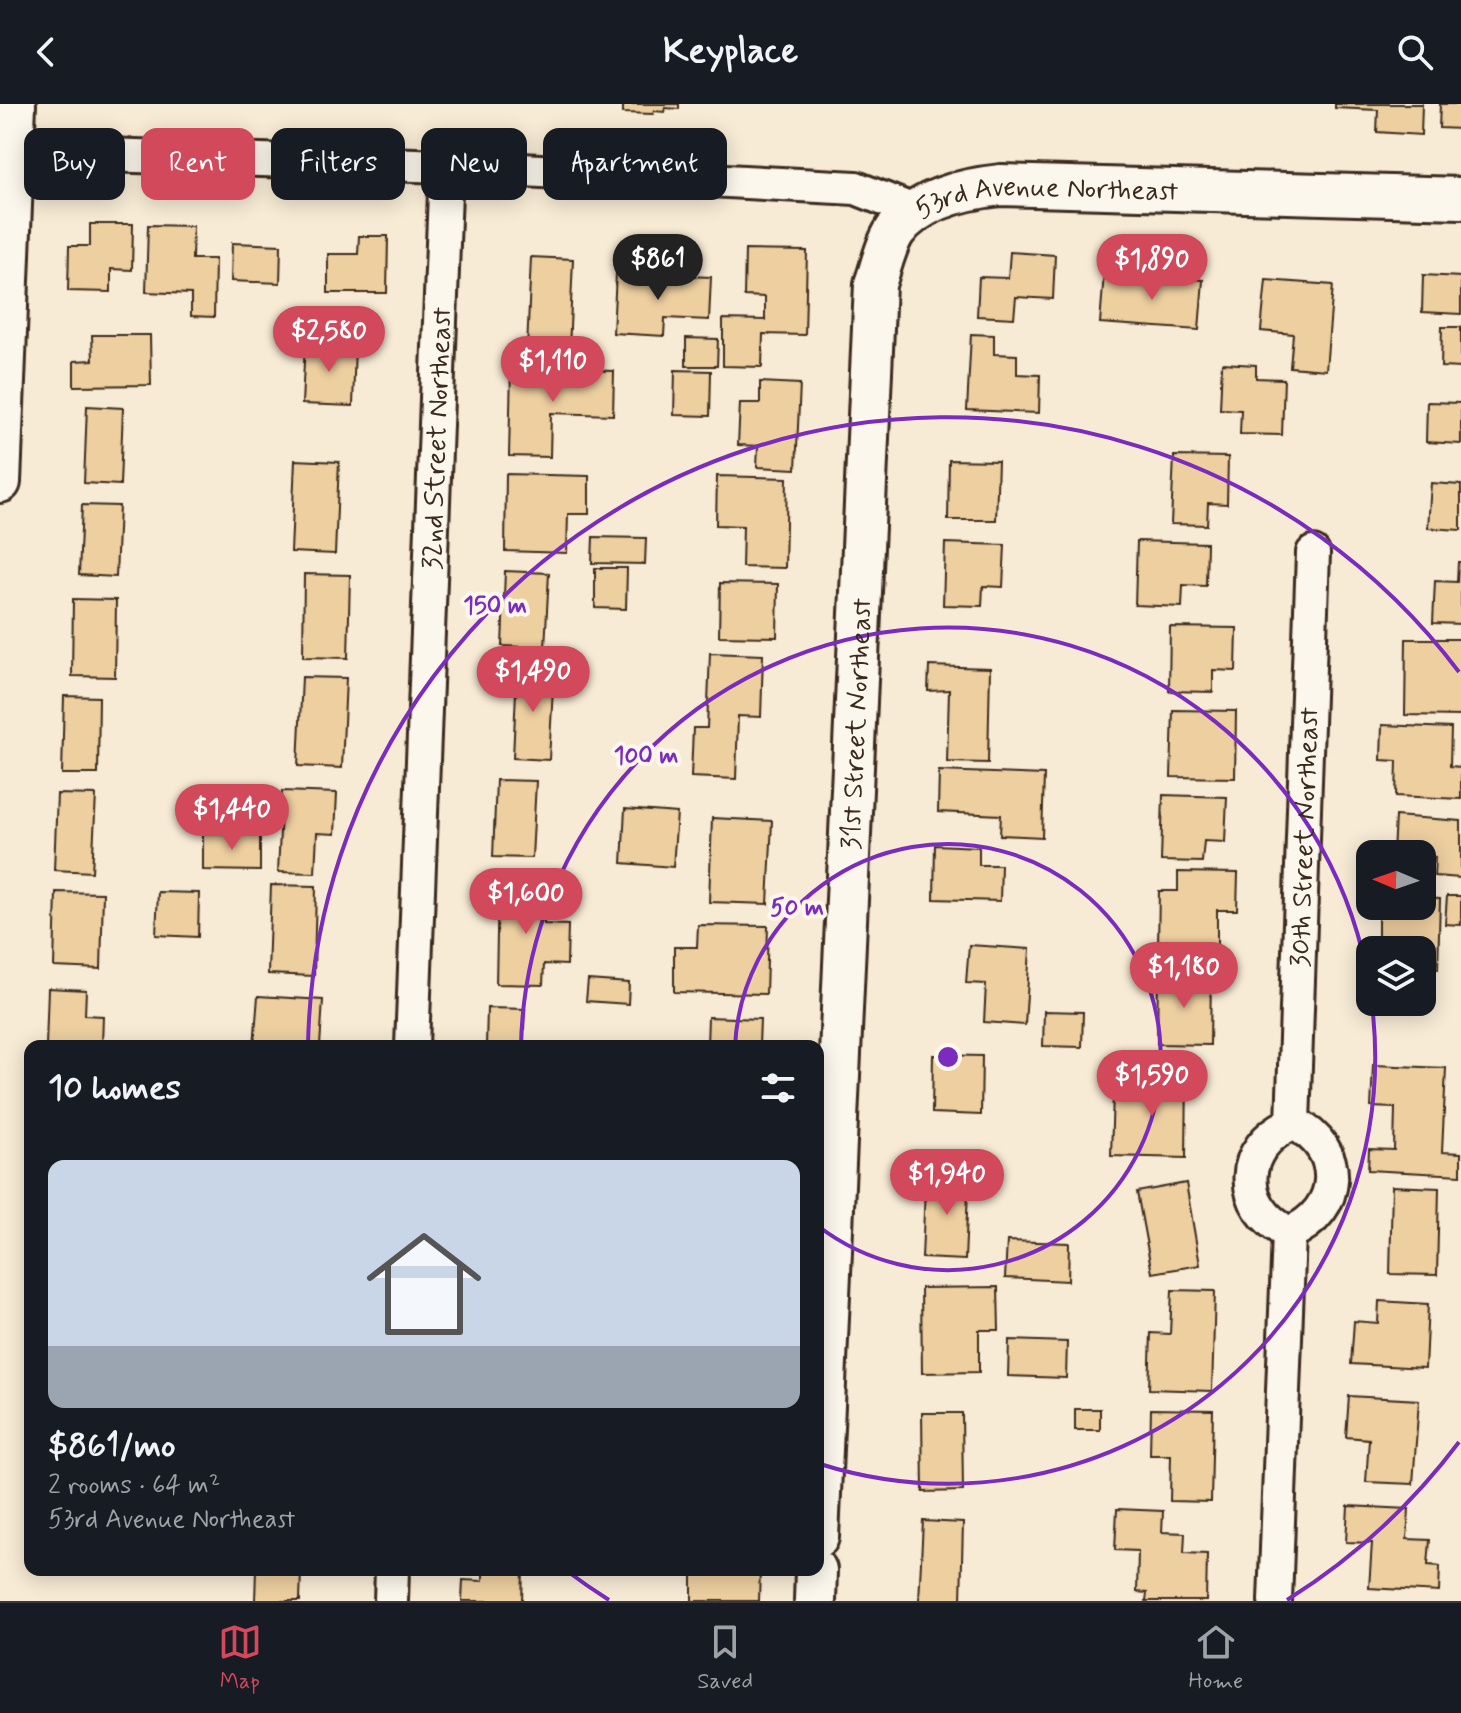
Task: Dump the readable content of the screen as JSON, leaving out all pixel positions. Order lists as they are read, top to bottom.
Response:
{
  "streets": {
    "street": [
      "53rd Avenue Northeast",
      "32nd Street Northeast",
      "31st Street Northeast",
      "30th Street Northeast"
    ]
  },
  "crossings": [
    ["53rd Avenue Northeast", "31st Street Northeast"]
  ],
  "north": "left",
  "page": {
    "header": "Keyplace",
    "chip": [
      "Buy",
      "Rent",
      "Filters",
      "New",
      "Apartment"
    ],
    "price": [
      "$861",
      "$1,890",
      "$2,580",
      "$1,110",
      "$1,490",
      "$1,440",
      "$1,600",
      "$1,180",
      "$1,590",
      "$1,940"
    ],
    "heading": "10 homes",
    "list": [
      {
        "name": "$861/mo",
        "note": "2 rooms · 64 m² · 53rd Avenue Northeast"
      }
    ],
    "tabs": ["Map", "Saved", "Home"]
  },
  "rings": ["150 m", "100 m", "50 m"]
}
